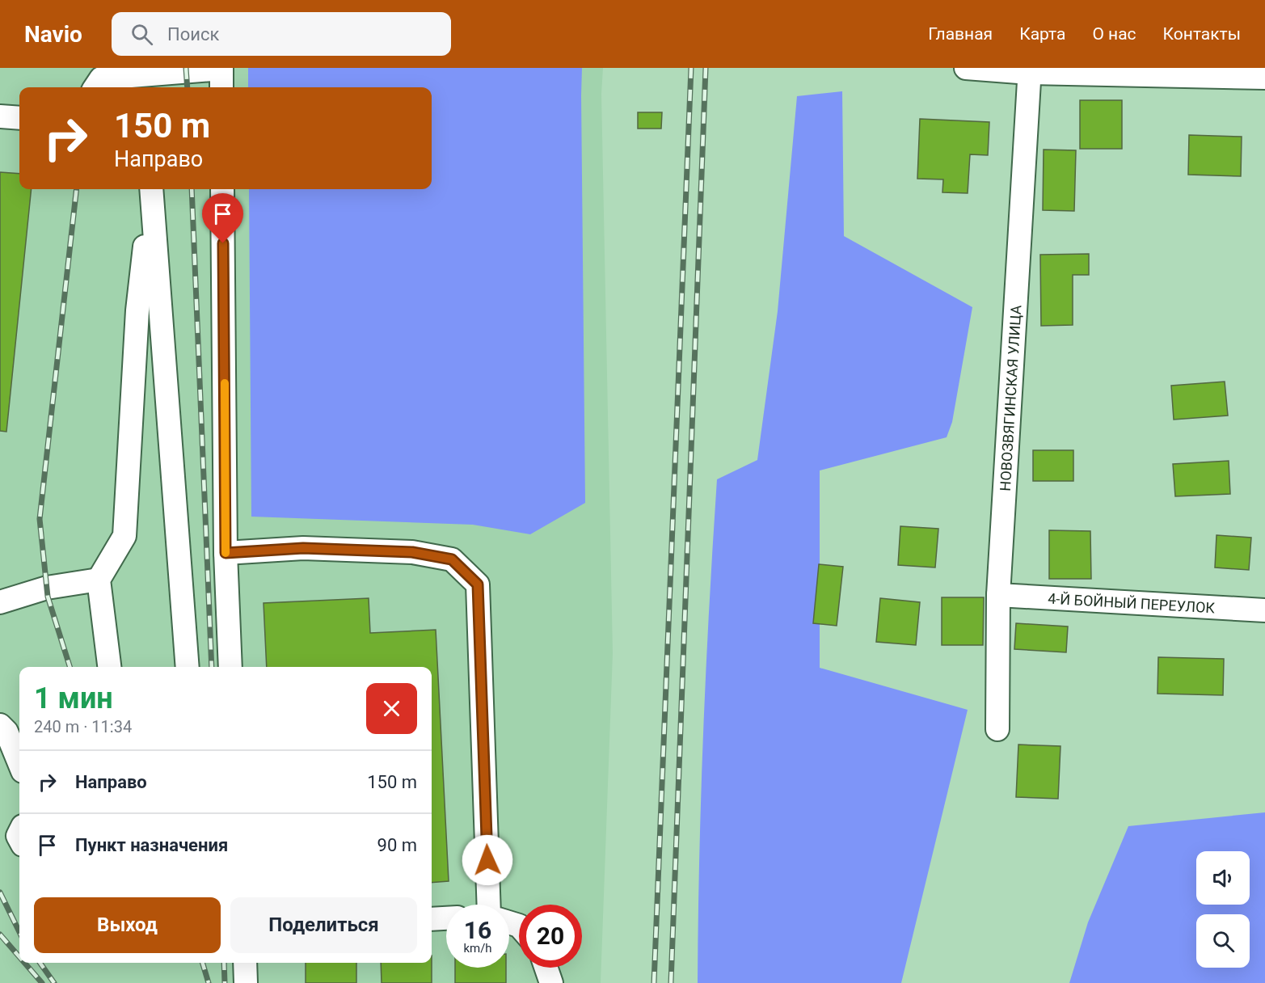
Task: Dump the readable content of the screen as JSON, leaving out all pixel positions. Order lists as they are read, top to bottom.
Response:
{
  "streets": {
    "street": ["НОВОЗВЯГИНСКАЯ УЛИЦА", "4-Й БОЙНЫЙ ПЕРЕУЛОК"]
  },
  "crossings": [
    ["НОВОЗВЯГИНСКАЯ УЛИЦА", "4-Й БОЙНЫЙ ПЕРЕУЛОК"]
  ],
  "page": {
    "header": "Navio",
    "search": "Поиск",
    "nav": [
      "Главная",
      "Карта",
      "О нас",
      "Контакты"
    ],
    "turn": ["150 m", "Направо"],
    "heading": ["1 мин", "240 m · 11:34"],
    "list": [
      {
        "name": "Направо",
        "value": "150 m"
      },
      {
        "name": "Пункт назначения",
        "value": "90 m"
      }
    ],
    "buttons": ["Выход", "Поделиться"],
    "speed": "16 km/h",
    "limit": "20"
  }
}
